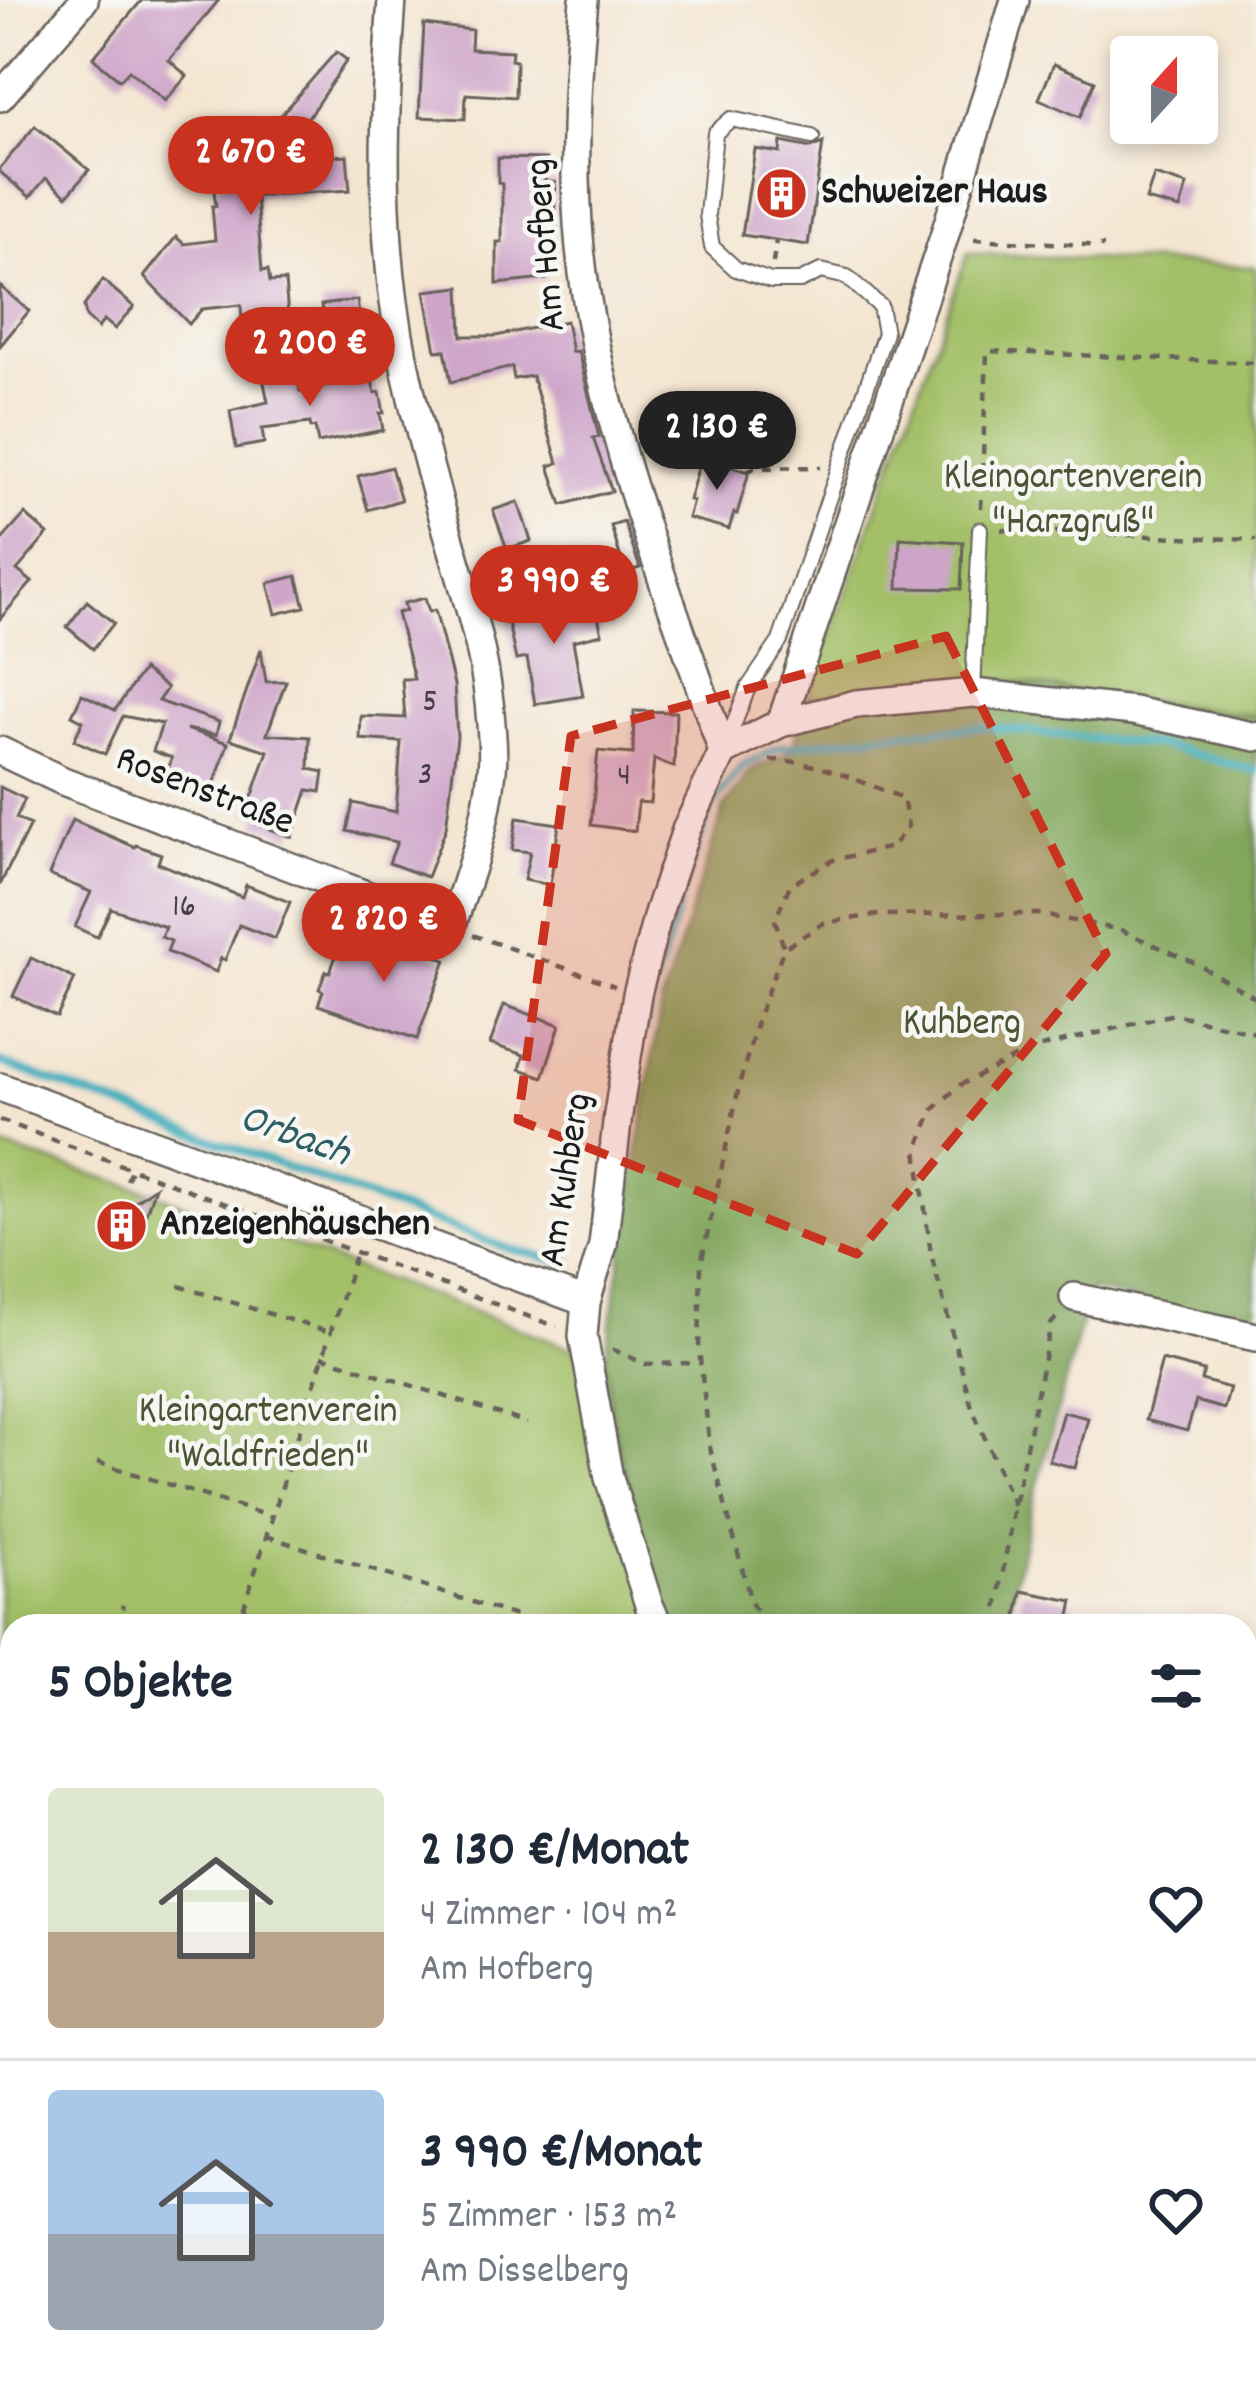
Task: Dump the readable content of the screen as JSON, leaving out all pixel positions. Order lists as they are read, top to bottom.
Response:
{
  "streets": {
    "street": ["Am Hofberg", "Rosenstraße", "Am Kuhberg"]
  },
  "crossings": [
    ["Am Hofberg", "Am Kuhberg"]
  ],
  "water": ["Orbach"],
  "parks": ["Kleingartenverein \"Harzgruß\"", "Kuhberg", "Kleingartenverein \"Waldfrieden\""],
  "places": {
    "building": ["Schweizer Haus", "Anzeigenhäuschen"]
  },
  "house_numbers": [
    "5",
    "3",
    "4",
    "16"
  ],
  "north": "top",
  "page": {
    "price": [
      "2 670 €",
      "2 200 €",
      "2 130 €",
      "3 990 €",
      "2 820 €"
    ],
    "heading": "5 Objekte",
    "list": [
      {
        "name": "2 130 €/Monat",
        "note": "4 Zimmer · 104 m² · Am Hofberg"
      },
      {
        "name": "3 990 €/Monat",
        "note": "5 Zimmer · 153 m² · Am Disselberg"
      }
    ]
  }
}
